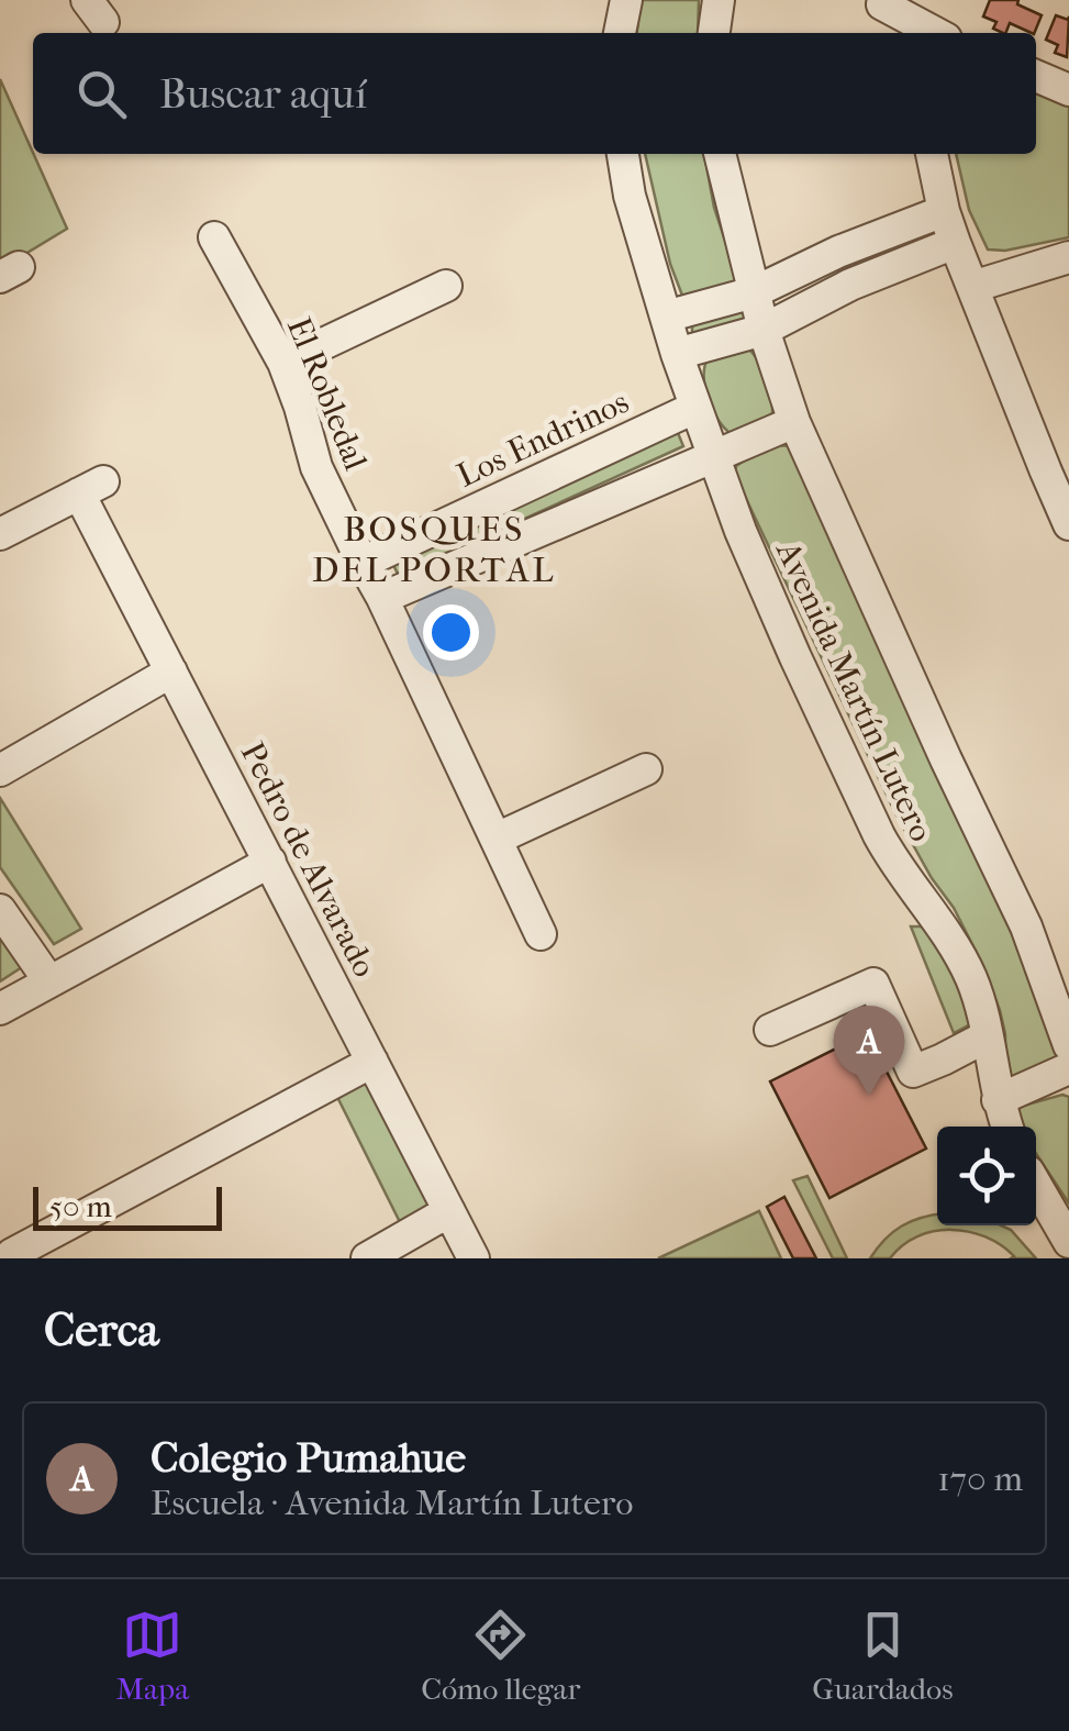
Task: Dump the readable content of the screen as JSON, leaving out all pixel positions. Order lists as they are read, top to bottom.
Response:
{
  "streets": {
    "street": [
      "El Robledal",
      "Los Endrinos",
      "Avenida Martín Lutero",
      "Pedro de Alvarado"
    ]
  },
  "crossings": [
    ["El Robledal", "Los Endrinos"],
    ["Los Endrinos", "Avenida Martín Lutero"]
  ],
  "districts": ["BOSQUES DEL PORTAL"],
  "scale_bar": "50 m",
  "page": {
    "search": "Buscar aquí",
    "pins": "A",
    "scale": "50 m",
    "heading": "Cerca",
    "list": [
      {
        "mark": "A",
        "name": "Colegio Pumahue",
        "note": "Escuela · Avenida Martín Lutero",
        "value": "170 m"
      }
    ],
    "nav": ["Mapa", "Cómo llegar", "Guardados"]
  }
}
